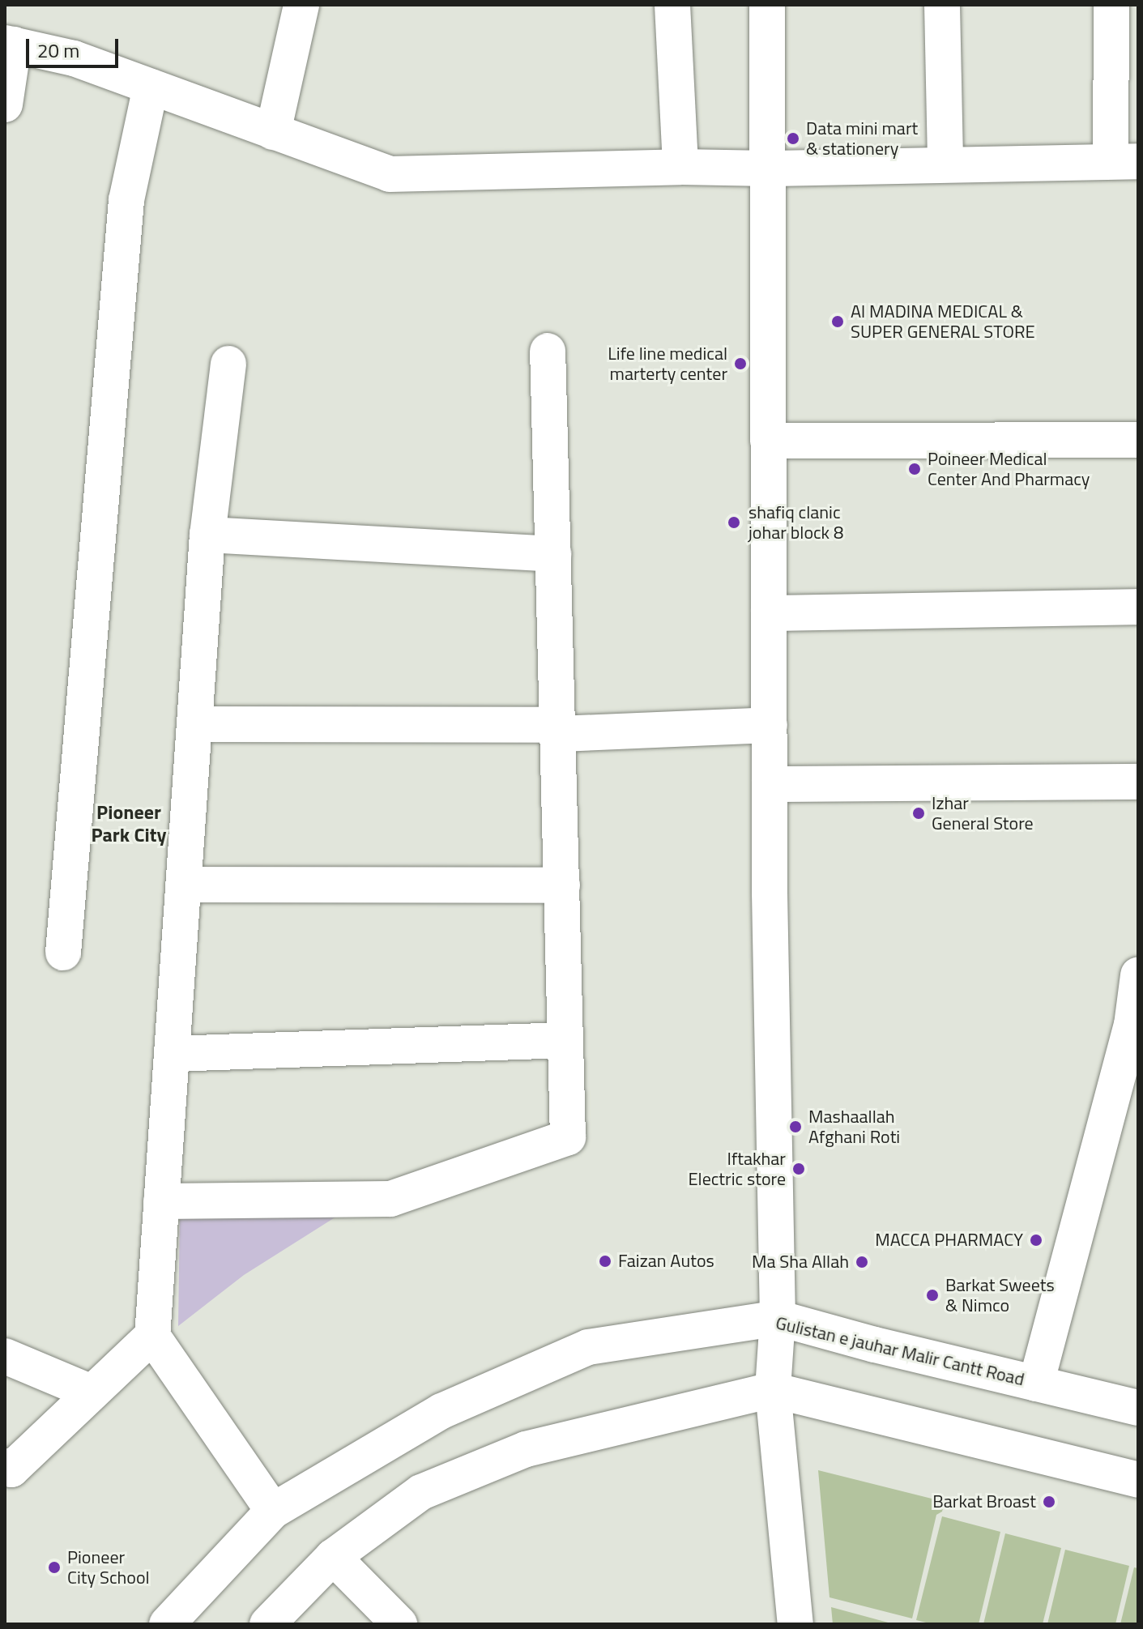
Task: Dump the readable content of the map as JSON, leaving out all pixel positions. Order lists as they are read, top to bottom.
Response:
{
  "streets": {
    "street": ["Gulistan e jauhar Malir Cantt Road"]
  },
  "districts": ["Pioneer Park City"],
  "places": [
    "Data mini mart & stationery",
    "Al MADINA MEDICAL & SUPER GENERAL STORE",
    "Life line medical marterty center",
    "Poineer Medical Center And Pharmacy",
    "shafiq clanic johar block 8",
    "Izhar General Store",
    "Mashaallah Afghani Roti",
    "Iftakhar Electric store",
    "MACCA PHARMACY",
    "Faizan Autos",
    "Ma Sha Allah",
    "Barkat Sweets & Nimco",
    "Barkat Broast",
    "Pioneer City School"
  ],
  "scale_bar": "20 m"
}
